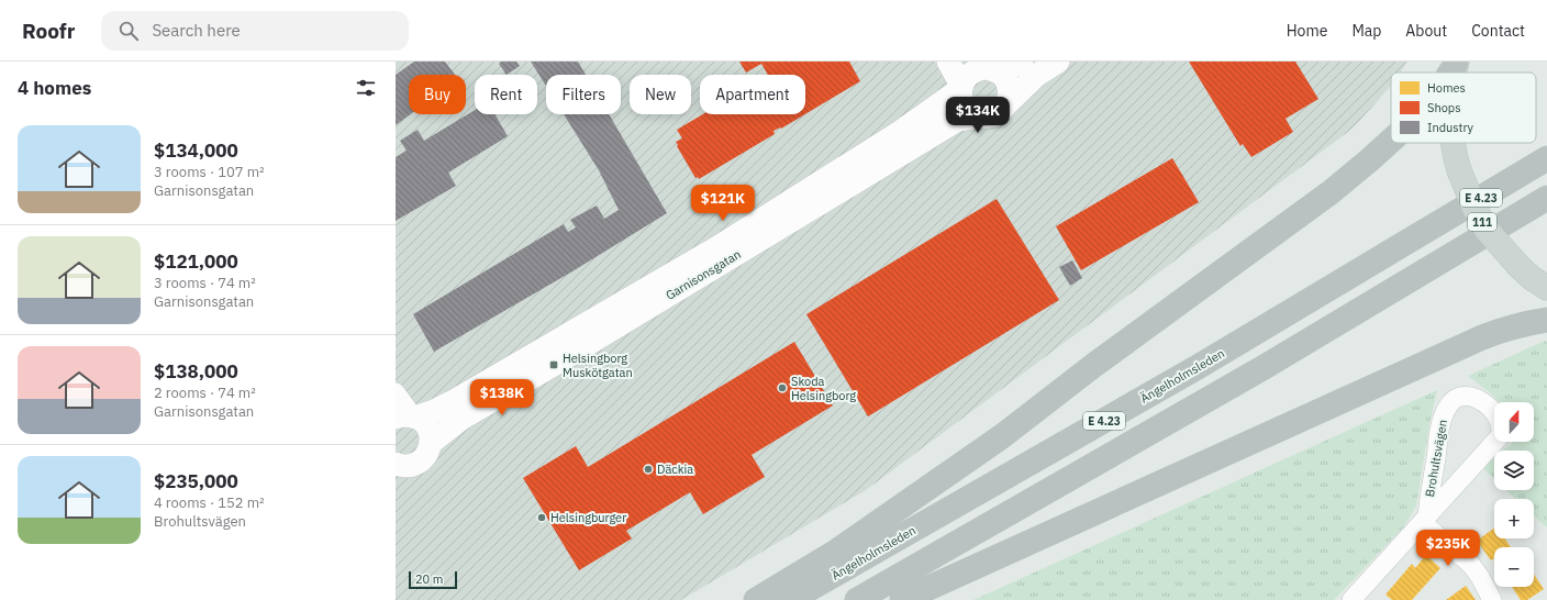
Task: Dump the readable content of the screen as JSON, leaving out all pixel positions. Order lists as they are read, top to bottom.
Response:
{
  "streets": {
    "highway": ["E 4.23", "Ängelholmsleden"],
    "main road": ["111"],
    "street": ["Garnisonsgatan", "Brohultsvägen"]
  },
  "places": {
    "transit": ["Helsingborg Muskötgatan"],
    "other": ["Skoda Helsingborg", "Däckia", "Helsingburger"]
  },
  "legend": ["Homes", "Shops", "Industry"],
  "scale_bar": "20 m",
  "north": "top",
  "page": {
    "header": "Roofr",
    "search": "Search here",
    "nav": [
      "Home",
      "Map",
      "About",
      "Contact"
    ],
    "heading": "4 homes",
    "chip": [
      "Buy",
      "Rent",
      "Filters",
      "New",
      "Apartment"
    ],
    "price": [
      "$134K",
      "$121K",
      "$138K",
      "$235K"
    ],
    "list": [
      {
        "name": "$134,000",
        "note": "3 rooms · 107 m² · Garnisonsgatan"
      },
      {
        "name": "$121,000",
        "note": "3 rooms · 74 m² · Garnisonsgatan"
      },
      {
        "name": "$138,000",
        "note": "2 rooms · 74 m² · Garnisonsgatan"
      },
      {
        "name": "$235,000",
        "note": "4 rooms · 152 m² · Brohultsvägen"
      }
    ],
    "map_buttons": ["+", "−"],
    "scale": "20 m"
  }
}
